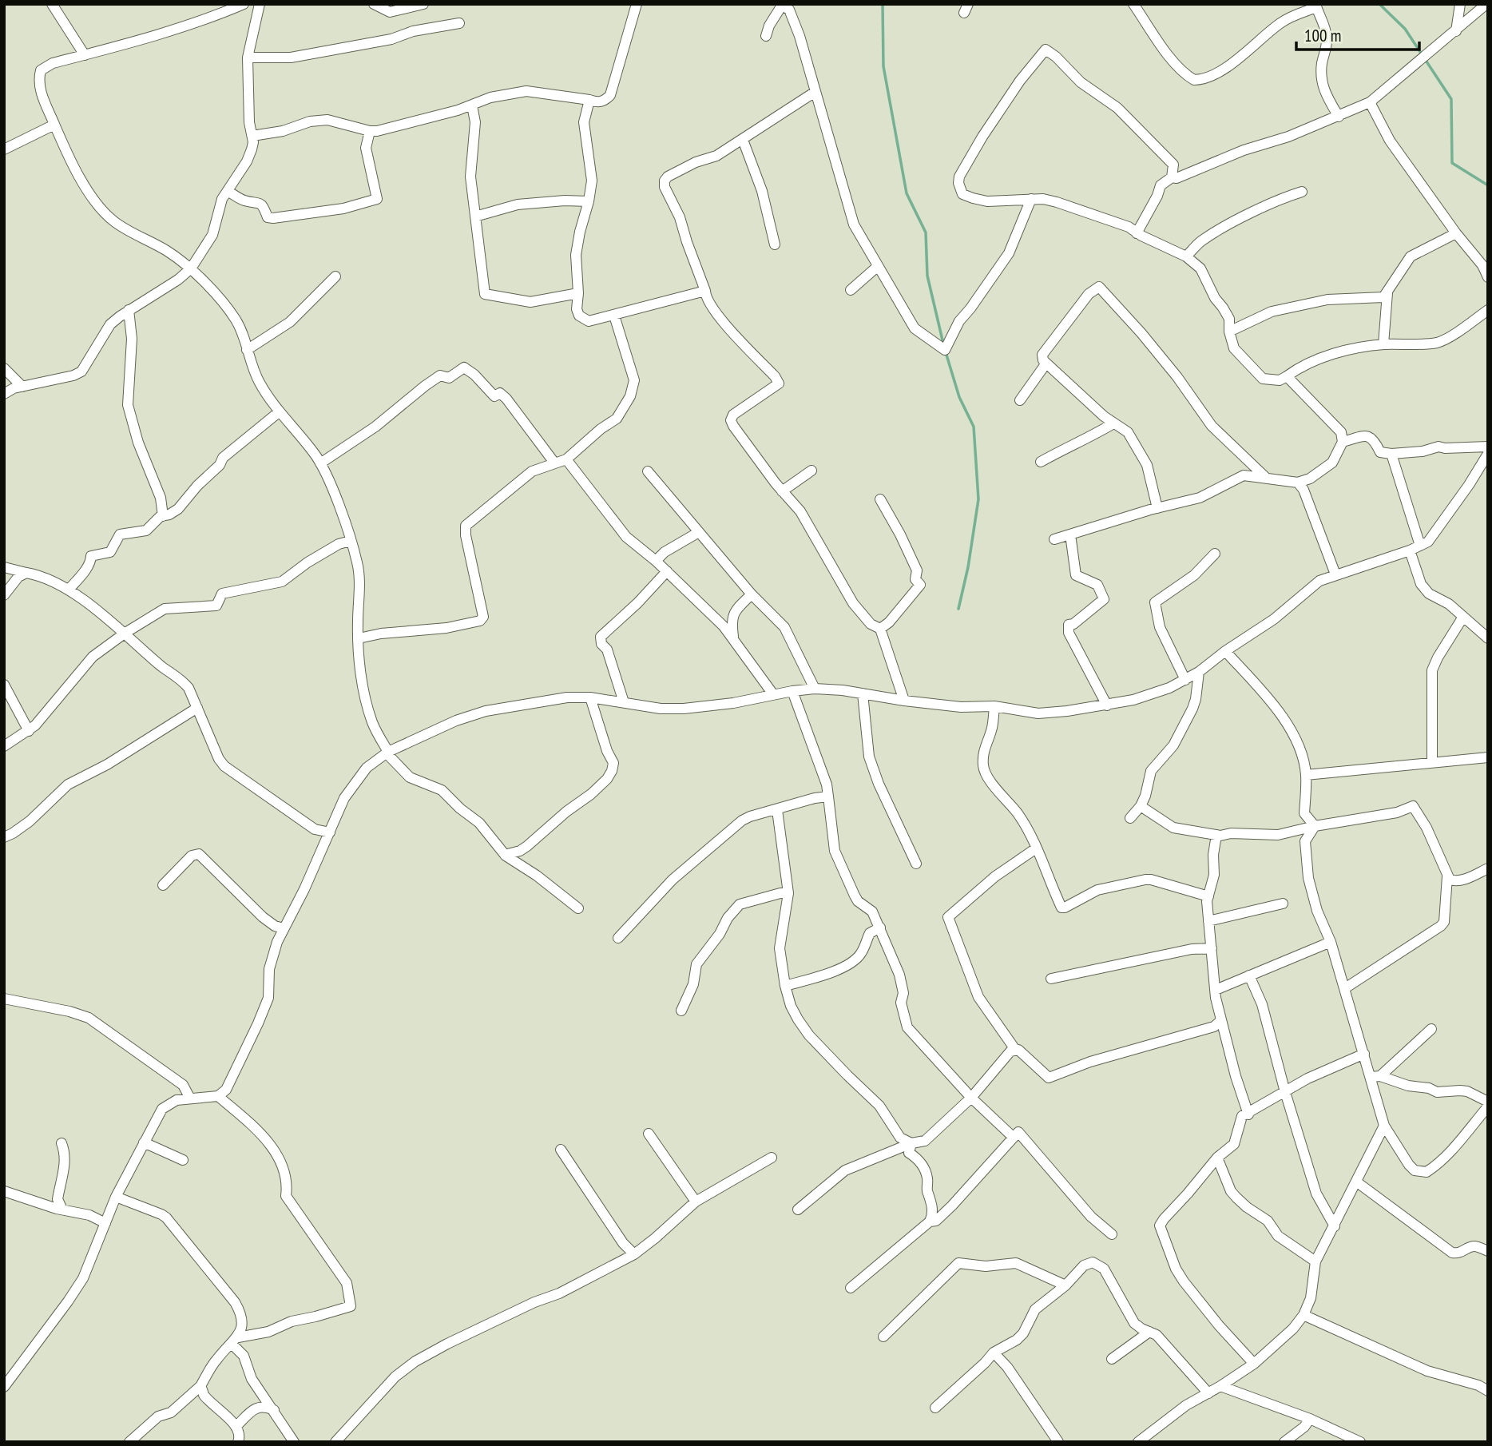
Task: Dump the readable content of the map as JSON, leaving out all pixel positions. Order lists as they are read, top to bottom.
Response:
{
  "scale_bar": "100 m"
}
